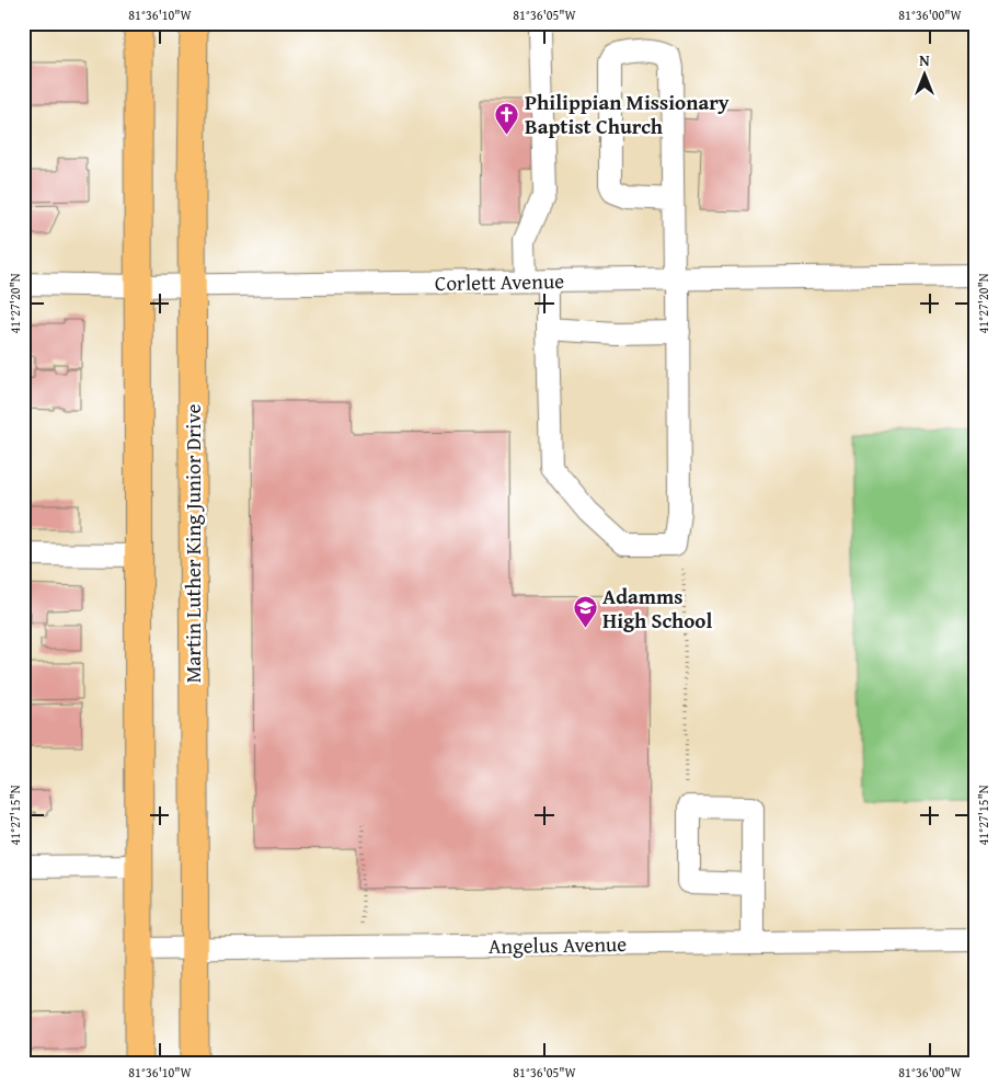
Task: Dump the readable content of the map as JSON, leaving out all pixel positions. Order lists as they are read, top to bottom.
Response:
{
  "streets": {
    "main road": ["Martin Luther King Junior Drive"],
    "street": ["Corlett Avenue", "Angelus Avenue"]
  },
  "crossings": [
    ["Corlett Avenue", "Martin Luther King Junior Drive"],
    ["Martin Luther King Junior Drive", "Angelus Avenue"]
  ],
  "places": {
    "church": ["Philippian Missionary Baptist Church"],
    "school or university": ["Adamms High School"]
  },
  "north": "top",
  "coordinates": [
    "81°36'10\"W",
    "81°36'05\"W",
    "81°36'00\"W",
    "41°27'20\"N",
    "41°27'15\"N"
  ]
}
